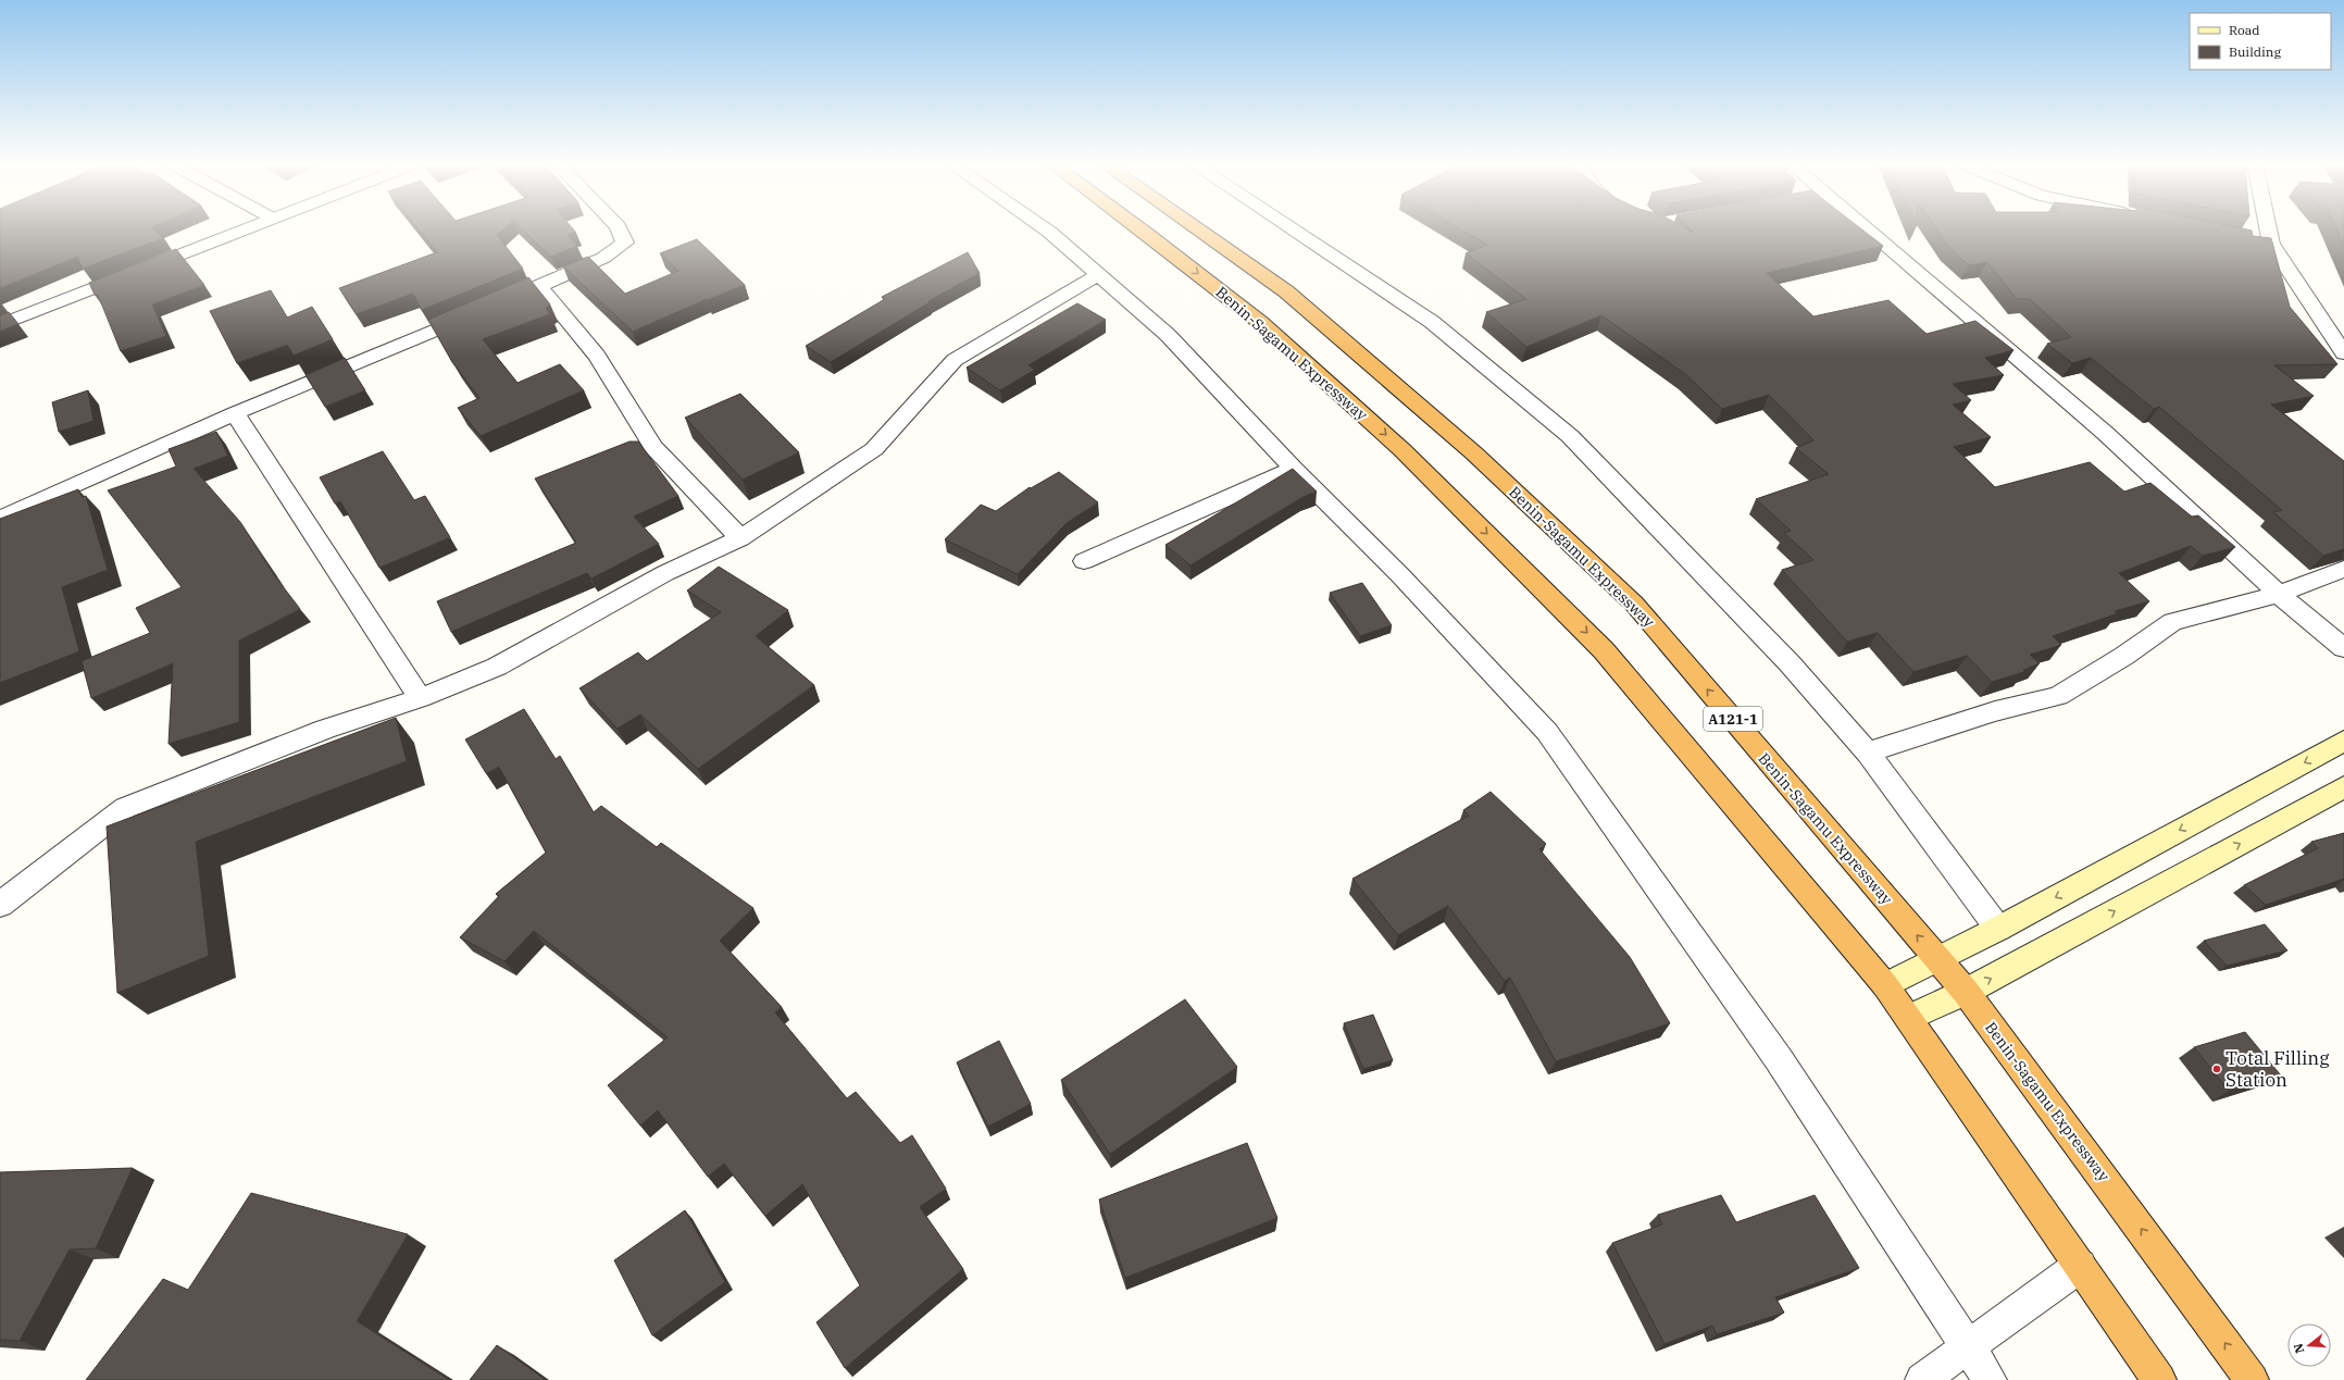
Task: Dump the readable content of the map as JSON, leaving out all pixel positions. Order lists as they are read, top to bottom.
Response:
{
  "streets": {
    "highway": ["Benin-Sagamu Expressway", "A121-1"]
  },
  "places": ["Total Filling Station"],
  "legend": ["Road", "Building"],
  "north": "left"
}
